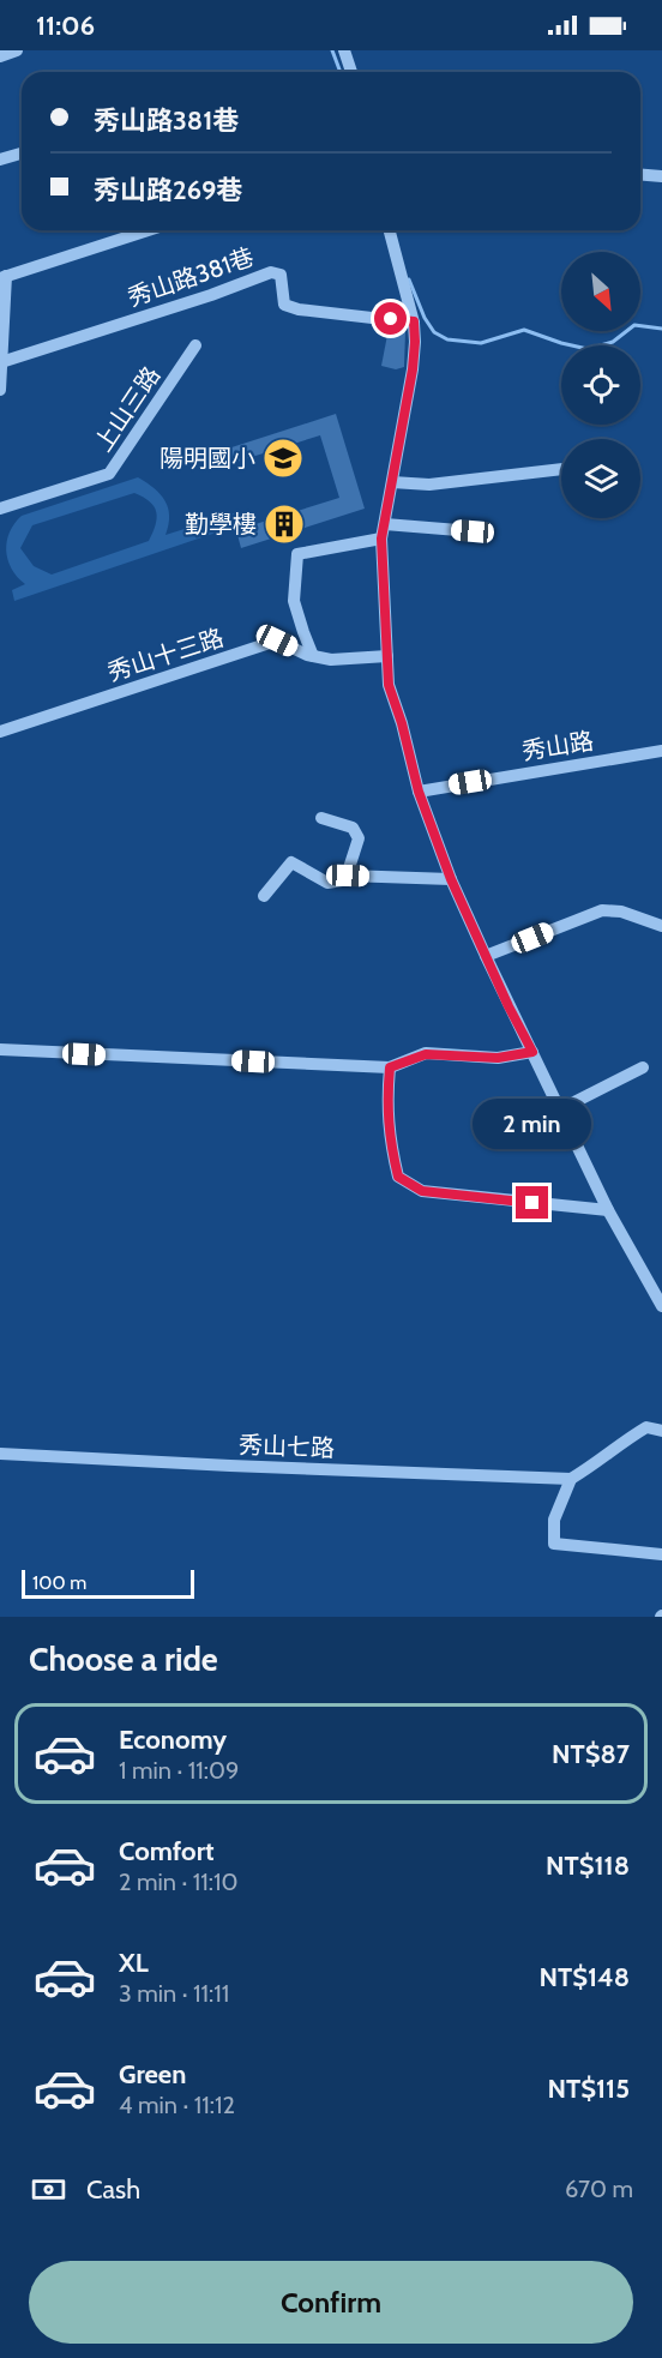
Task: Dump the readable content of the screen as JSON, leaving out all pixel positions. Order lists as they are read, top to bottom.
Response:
{
  "streets": {
    "street": [
      "秀山路381巷",
      "上山三路",
      "秀山十三路",
      "秀山路",
      "秀山七路"
    ]
  },
  "places": {
    "school or university": ["陽明國小"],
    "building": ["勤學樓"]
  },
  "scale_bar": "100 m",
  "north": "bottom right",
  "page": {
    "status": "11:06",
    "banner": ["秀山路381巷", "秀山路269巷"],
    "bubble": "2 min",
    "scale": "100 m",
    "heading": "Choose a ride",
    "list": [
      {
        "name": "Economy",
        "note": "1 min · 11:09",
        "value": "NT$87"
      },
      {
        "name": "Comfort",
        "note": "2 min · 11:10",
        "value": "NT$118"
      },
      {
        "name": "XL",
        "note": "3 min · 11:11",
        "value": "NT$148"
      },
      {
        "name": "Green",
        "note": "4 min · 11:12",
        "value": "NT$115"
      }
    ],
    "pay": ["Cash", "670 m"],
    "buttons": "Confirm"
  }
}
